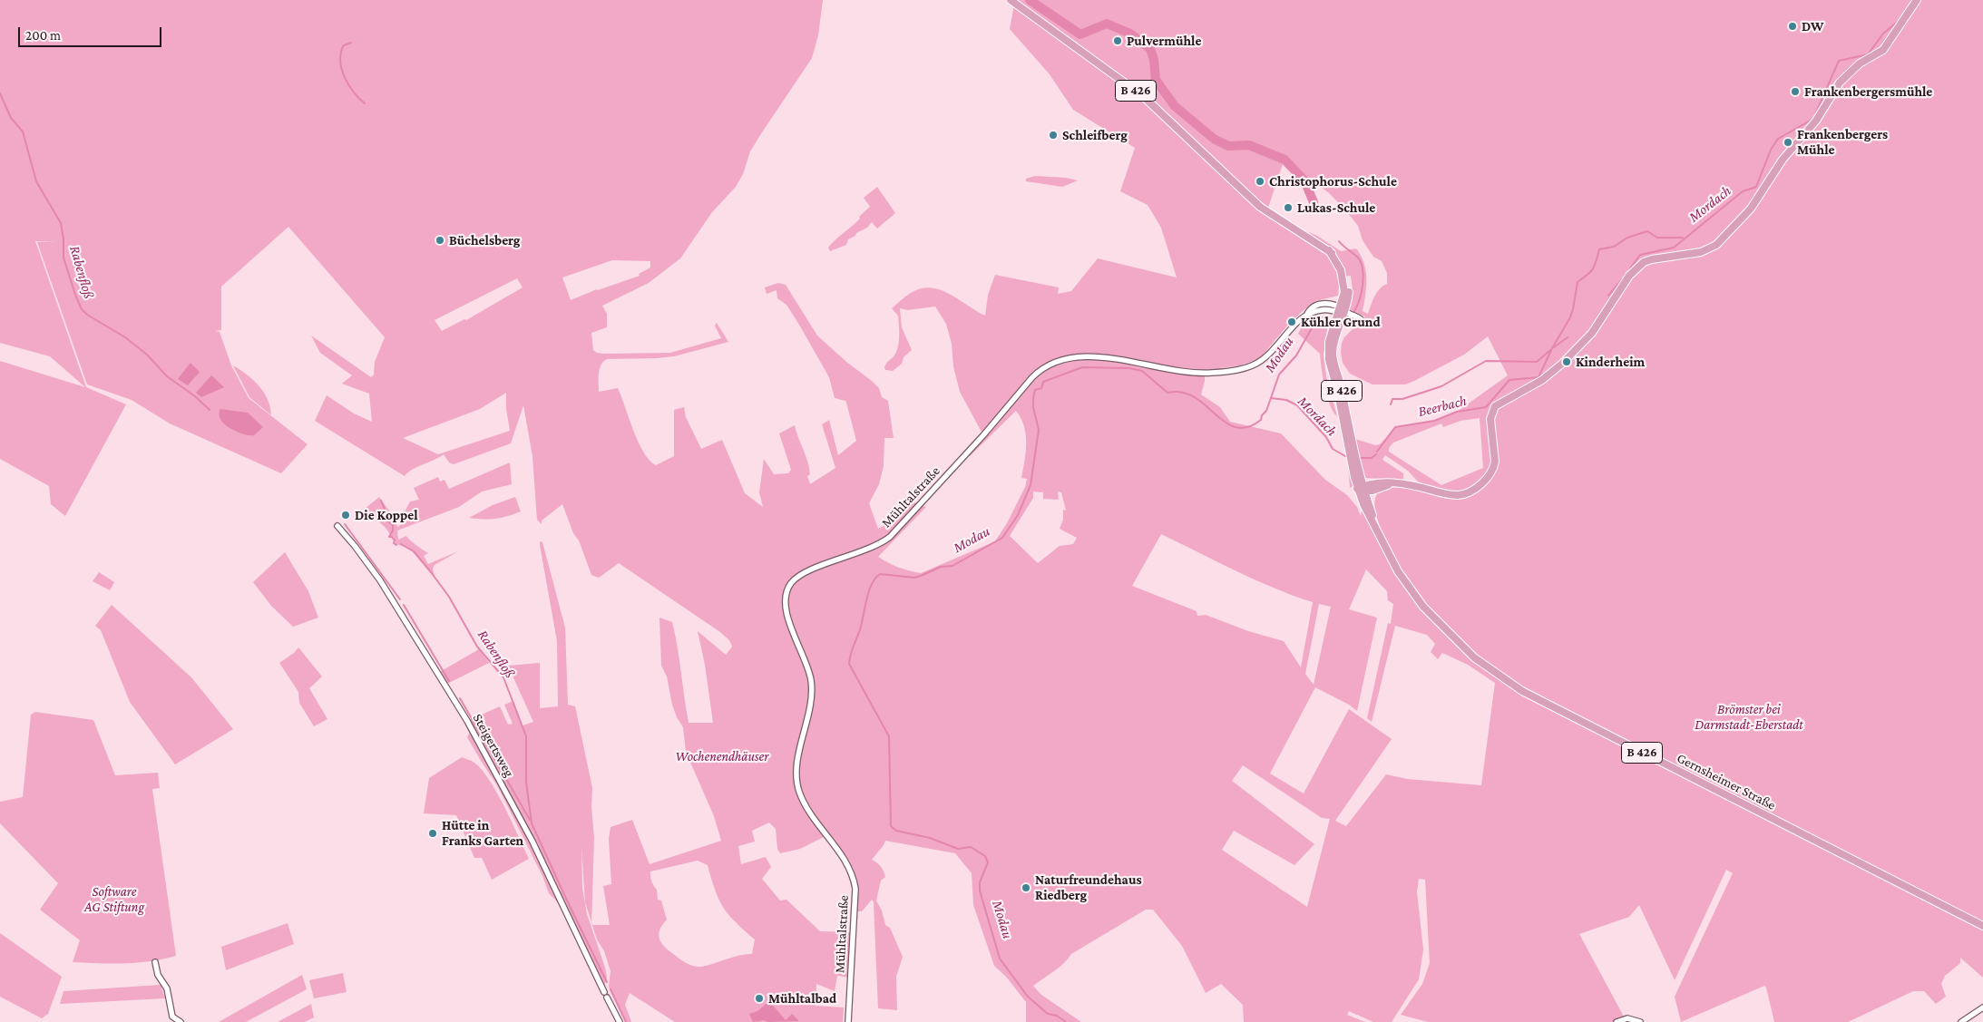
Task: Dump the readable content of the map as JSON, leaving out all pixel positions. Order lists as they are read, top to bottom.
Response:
{
  "streets": {
    "main road": ["B 426", "Gernsheimer Straße"],
    "street": ["Mühltalstraße", "Steigertsweg"]
  },
  "crossings": [
    ["B 426", "Mühltalstraße"],
    ["B 426", "Gernsheimer Straße"]
  ],
  "water": [
    "Mordach",
    "Rabenfloß",
    "Modau",
    "Beerbach"
  ],
  "parks": ["Brömster bei Darmstadt-Eberstadt", "Wochenendhäuser", "Software AG Stiftung"],
  "places": [
    "DW",
    "Pulvermühle",
    "Frankenbergersmühle",
    "Schleifberg",
    "Frankenbergers Mühle",
    "Christophorus-Schule",
    "Lukas-Schule",
    "Büchelsberg",
    "Kühler Grund",
    "Kinderheim",
    "Die Koppel",
    "Hütte in Franks Garten",
    "Naturfreundehaus Riedberg",
    "Mühltalbad"
  ],
  "scale_bar": "200 m"
}
